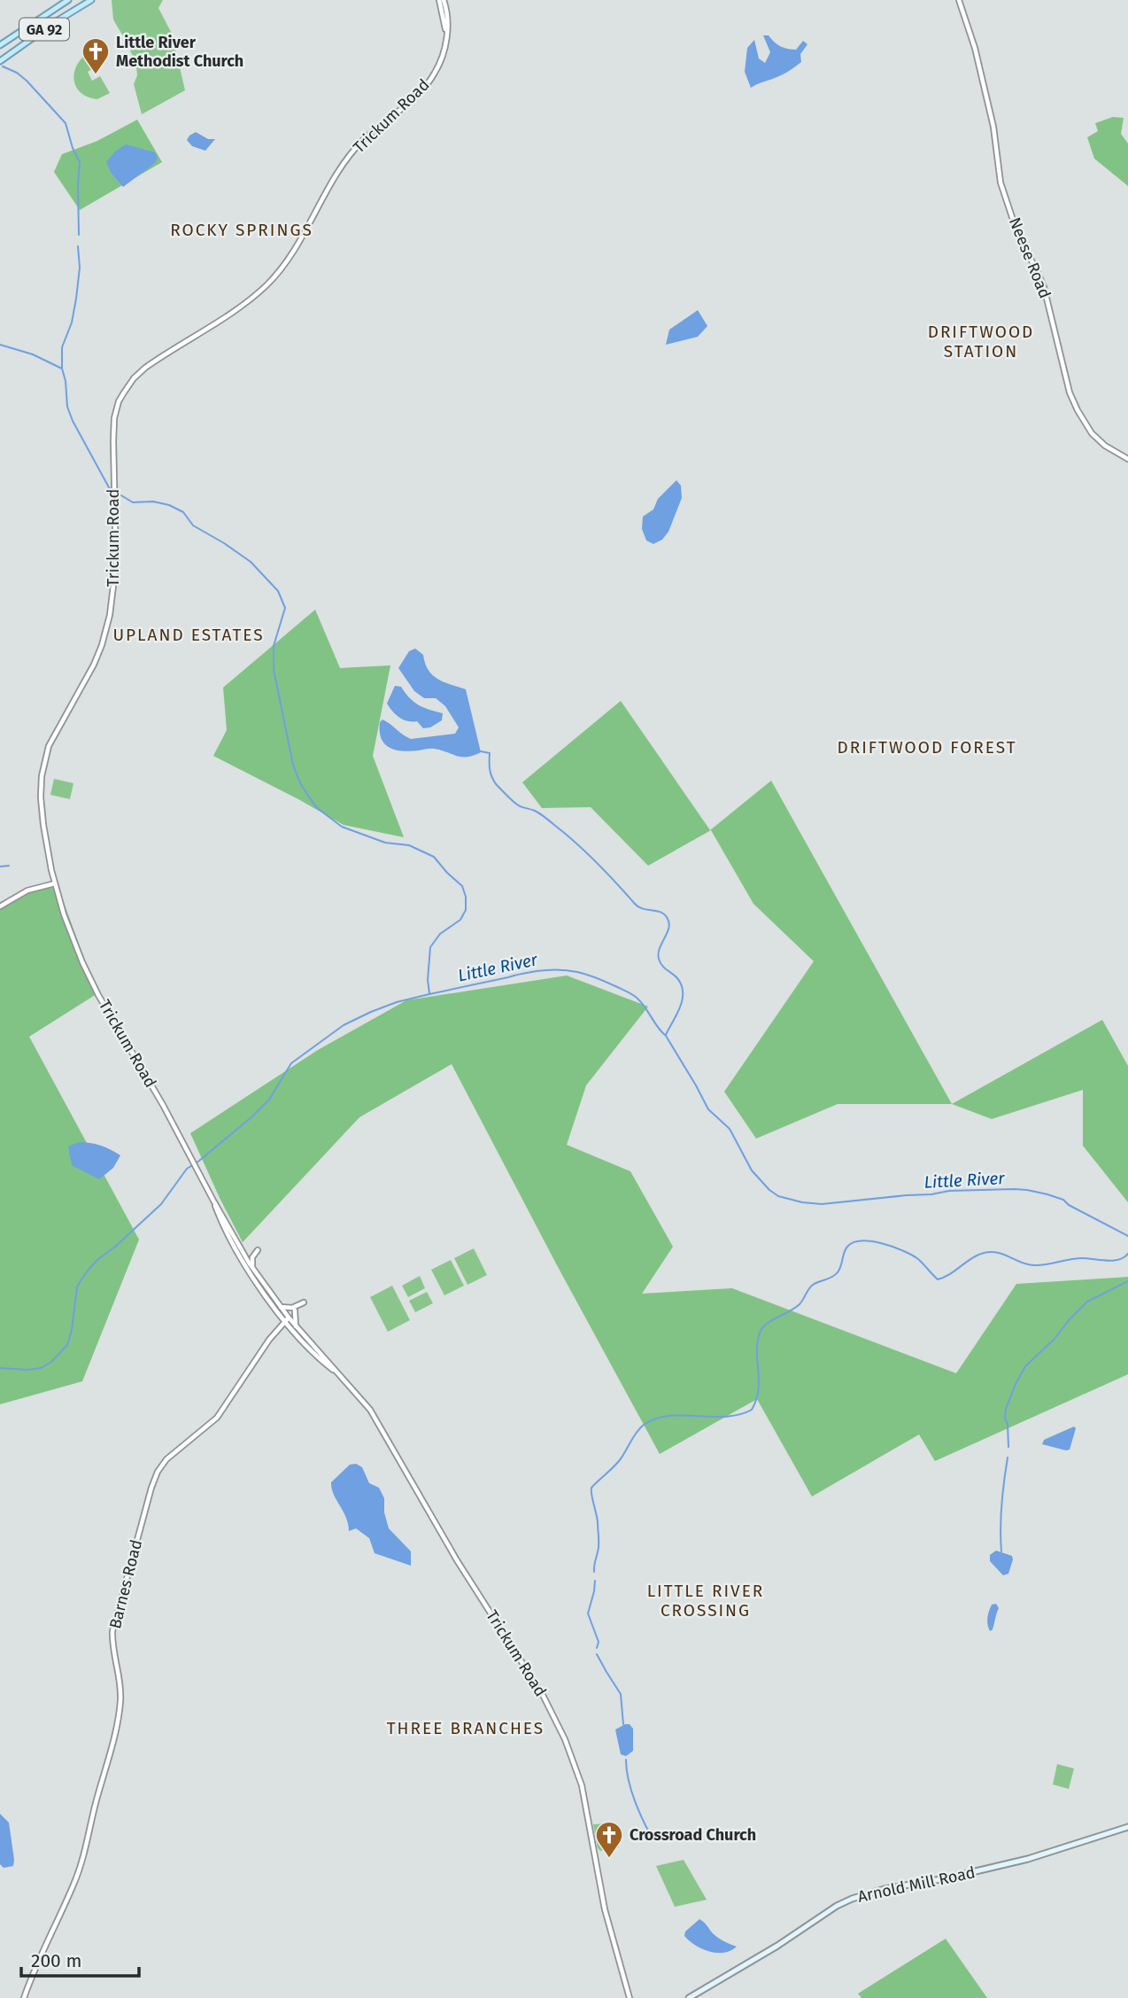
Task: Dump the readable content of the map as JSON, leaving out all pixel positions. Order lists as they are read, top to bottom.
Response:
{
  "streets": {
    "main road": ["GA 92", "Arnold Mill Road"],
    "street": ["Trickum Road", "Neese Road", "Barnes Road"]
  },
  "crossings": [
    ["Trickum Road", "Barnes Road"]
  ],
  "districts": [
    "ROCKY SPRINGS",
    "DRIFTWOOD STATION",
    "UPLAND ESTATES",
    "DRIFTWOOD FOREST",
    "LITTLE RIVER CROSSING",
    "THREE BRANCHES"
  ],
  "water": ["Little River"],
  "places": {
    "church": ["Little River Methodist Church", "Crossroad Church"]
  },
  "scale_bar": "200 m"
}
